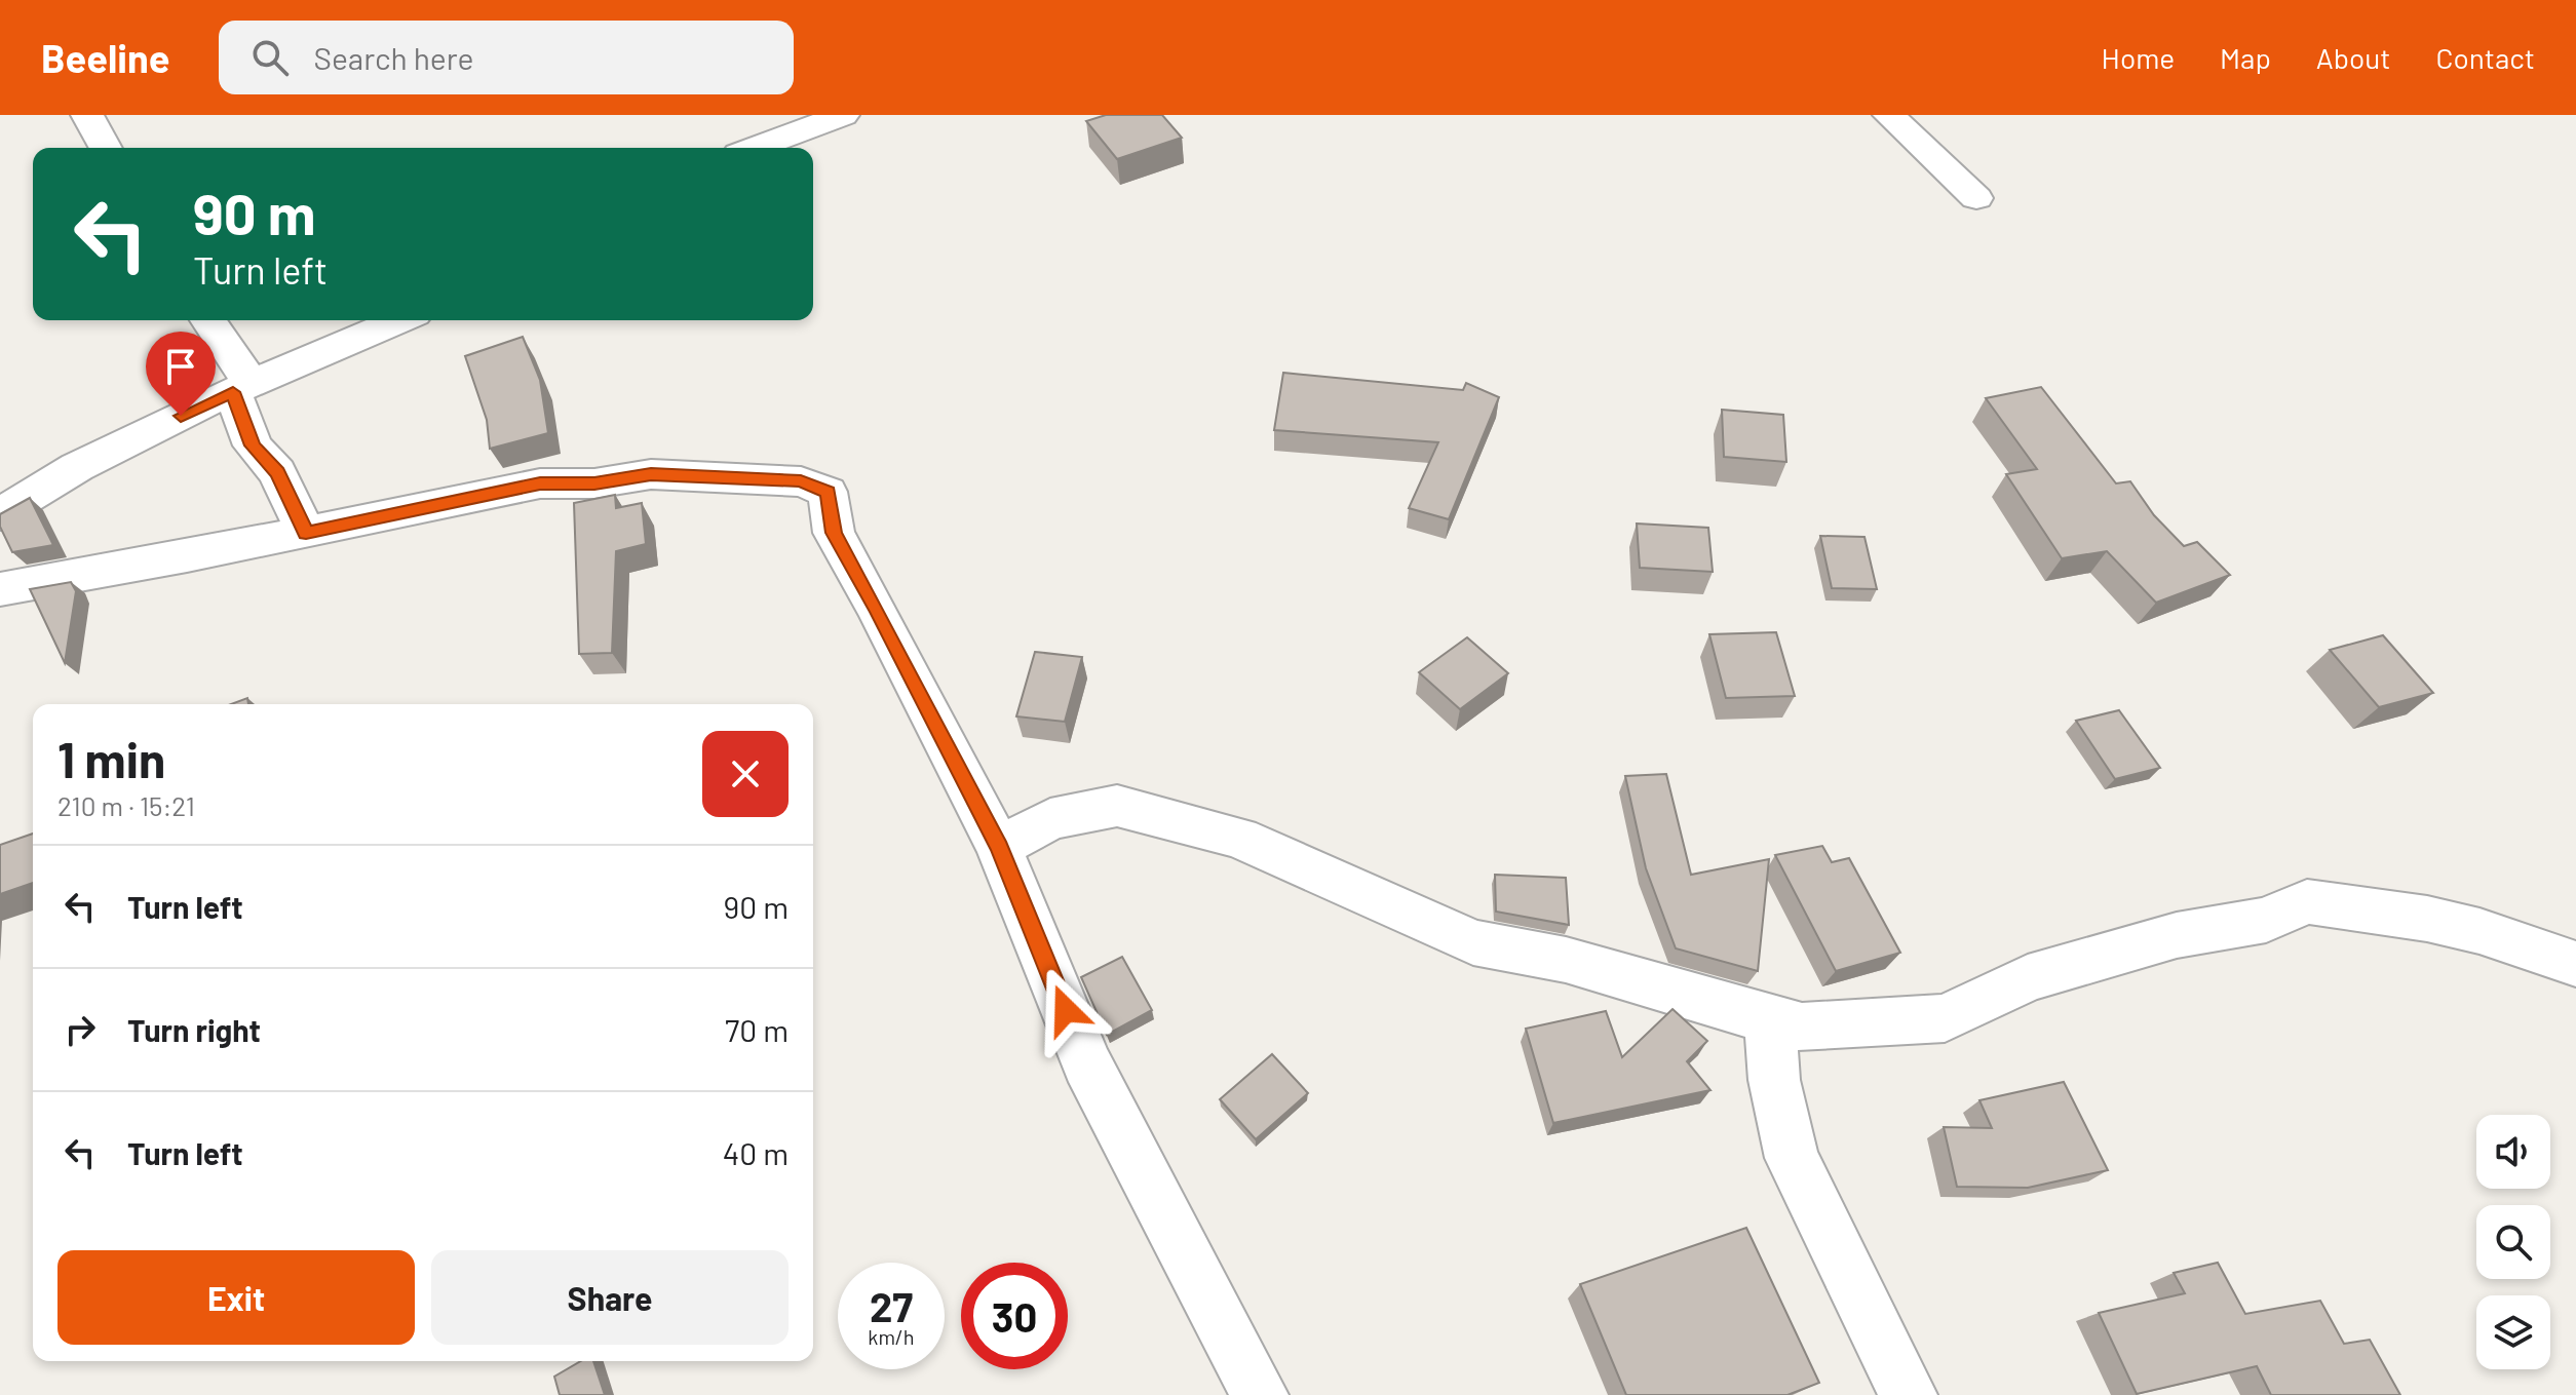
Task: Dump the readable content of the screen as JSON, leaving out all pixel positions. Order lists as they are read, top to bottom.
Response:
{
  "page": {
    "header": "Beeline",
    "search": "Search here",
    "nav": [
      "Home",
      "Map",
      "About",
      "Contact"
    ],
    "turn": ["90 m", "Turn left"],
    "heading": ["1 min", "210 m · 15:21"],
    "list": [
      {
        "name": "Turn left",
        "value": "90 m"
      },
      {
        "name": "Turn right",
        "value": "70 m"
      },
      {
        "name": "Turn left",
        "value": "40 m"
      }
    ],
    "buttons": ["Exit", "Share"],
    "speed": "27 km/h",
    "limit": "30"
  }
}
